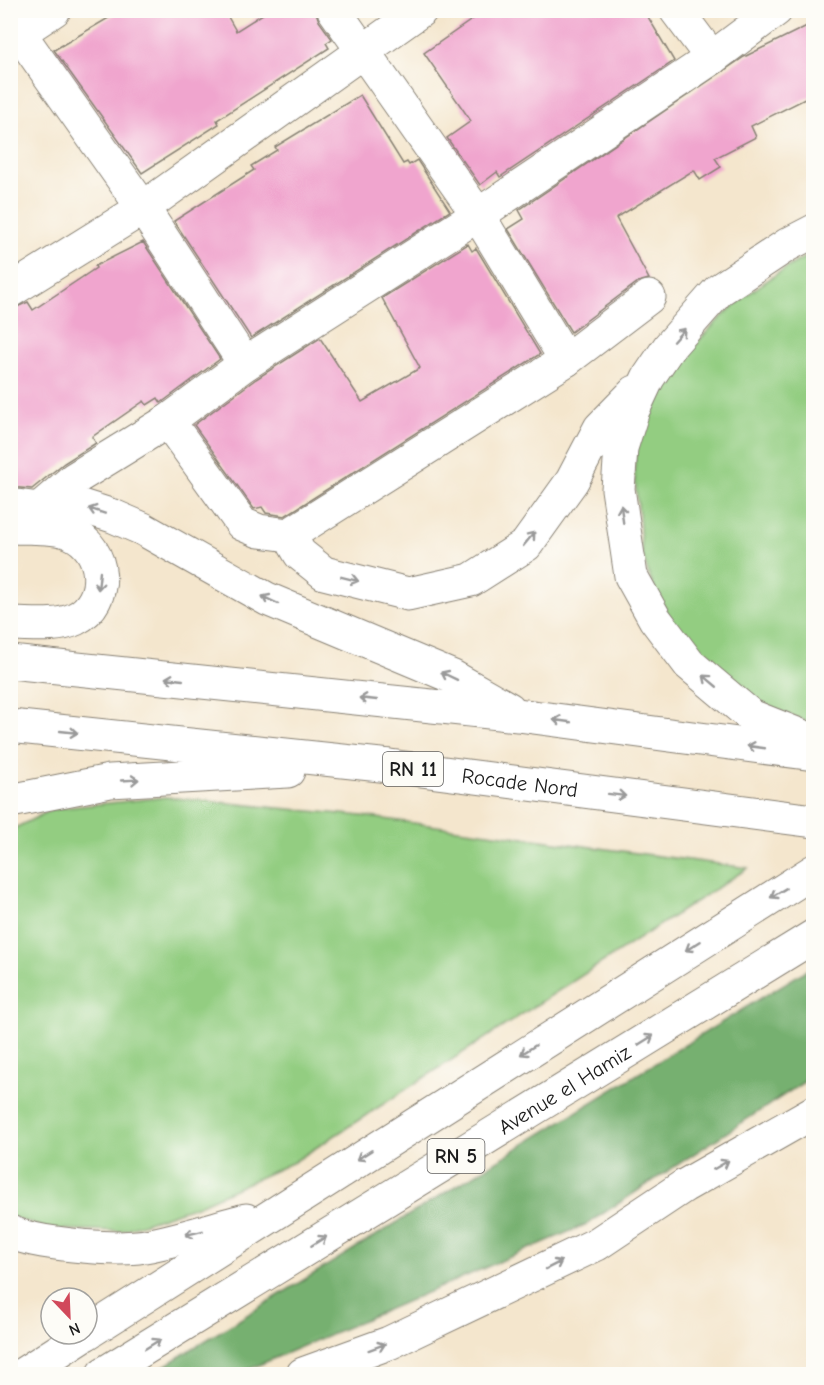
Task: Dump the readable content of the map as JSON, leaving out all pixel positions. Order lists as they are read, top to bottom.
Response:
{
  "streets": {
    "main road": [
      "RN 11",
      "Rocade Nord",
      "Avenue el Hamiz",
      "RN 5"
    ]
  },
  "north": "bottom right"
}
